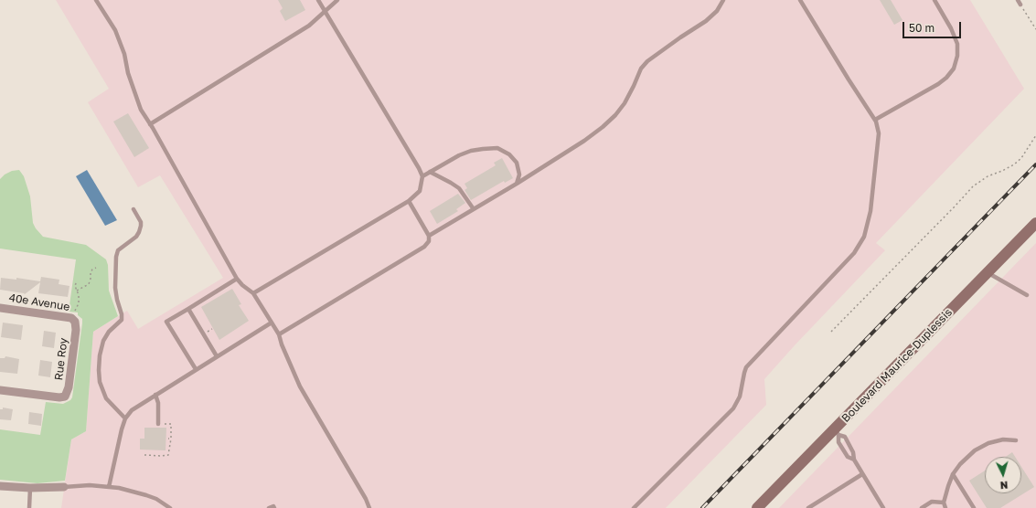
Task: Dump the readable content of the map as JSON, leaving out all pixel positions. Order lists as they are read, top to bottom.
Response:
{
  "streets": {
    "street": ["40e Avenue", "Rue Roy", "Boulevard Maurice-Duplessis"]
  },
  "crossings": [
    ["40e Avenue", "Rue Roy"]
  ],
  "scale_bar": "50 m",
  "north": "bottom"
}
